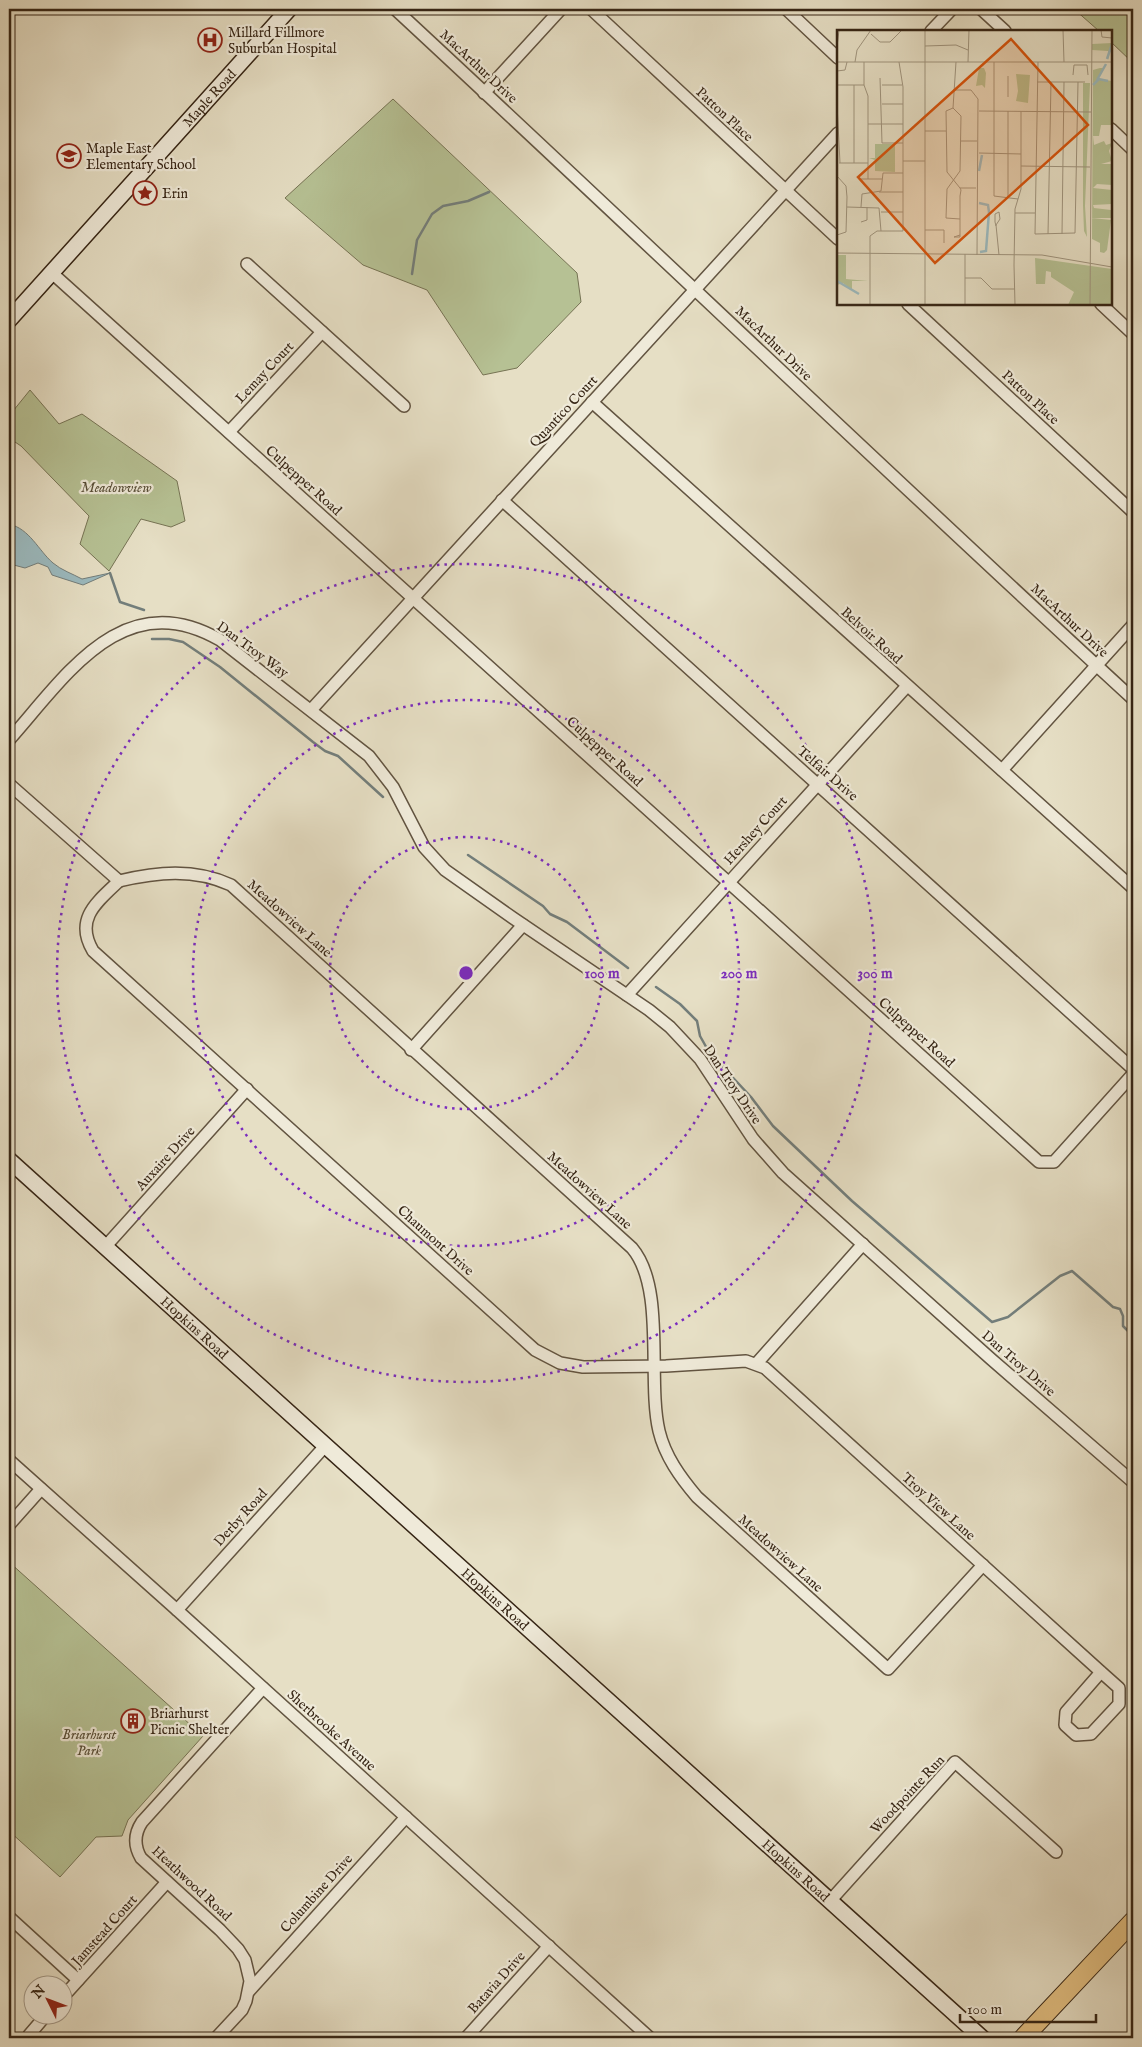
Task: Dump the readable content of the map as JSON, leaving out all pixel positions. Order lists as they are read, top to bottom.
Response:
{
  "streets": {
    "street": [
      "MacArthur Drive",
      "Maple Road",
      "Patton Place",
      "Lemay Court",
      "Quantico Court",
      "Culpepper Road",
      "Belvoir Road",
      "Dan Troy Way",
      "Telfair Drive",
      "Hershey Court",
      "Meadowview Lane",
      "Dan Troy Drive",
      "Auxaire Drive",
      "Chaumont Drive",
      "Hopkins Road",
      "Troy View Lane",
      "Derby Road",
      "Sherbrooke Avenue",
      "Woodpointe Run",
      "Heathwood Road",
      "Columbine Drive",
      "Jamstead Court",
      "Batavia Drive"
    ]
  },
  "crossings": [
    ["MacArthur Drive", "Quantico Court"],
    ["Maple Road", "Culpepper Road"],
    ["Patton Place", "Quantico Court"],
    ["Lemay Court", "Culpepper Road"],
    ["Quantico Court", "Culpepper Road"],
    ["Quantico Court", "Belvoir Road"],
    ["Quantico Court", "Dan Troy Way"],
    ["Quantico Court", "Telfair Drive"],
    ["Quantico Court", "Dan Troy Drive"],
    ["Culpepper Road", "Hershey Court"],
    ["Belvoir Road", "Hershey Court"],
    ["Dan Troy Way", "Dan Troy Drive"],
    ["Telfair Drive", "Hershey Court"],
    ["Hershey Court", "Dan Troy Drive"],
    ["Meadowview Lane", "Chaumont Drive"],
    ["Meadowview Lane", "Troy View Lane"],
    ["Auxaire Drive", "Chaumont Drive"],
    ["Auxaire Drive", "Hopkins Road"],
    ["Chaumont Drive", "Troy View Lane"],
    ["Hopkins Road", "Derby Road"],
    ["Hopkins Road", "Woodpointe Run"],
    ["Derby Road", "Sherbrooke Avenue"],
    ["Sherbrooke Avenue", "Heathwood Road"],
    ["Sherbrooke Avenue", "Columbine Drive"],
    ["Sherbrooke Avenue", "Batavia Drive"],
    ["Heathwood Road", "Columbine Drive"],
    ["Heathwood Road", "Jamstead Court"]
  ],
  "parks": ["Meadowview", "Briarhurst Park"],
  "places": {
    "hospital": ["Millard Fillmore Suburban Hospital"],
    "school or university": ["Maple East Elementary School"],
    "place": ["Erin"],
    "building": ["Briarhurst Picnic Shelter"]
  },
  "scale_bar": "100 m",
  "north": "top left",
  "rings": ["100 m", "200 m", "300 m"]
}
